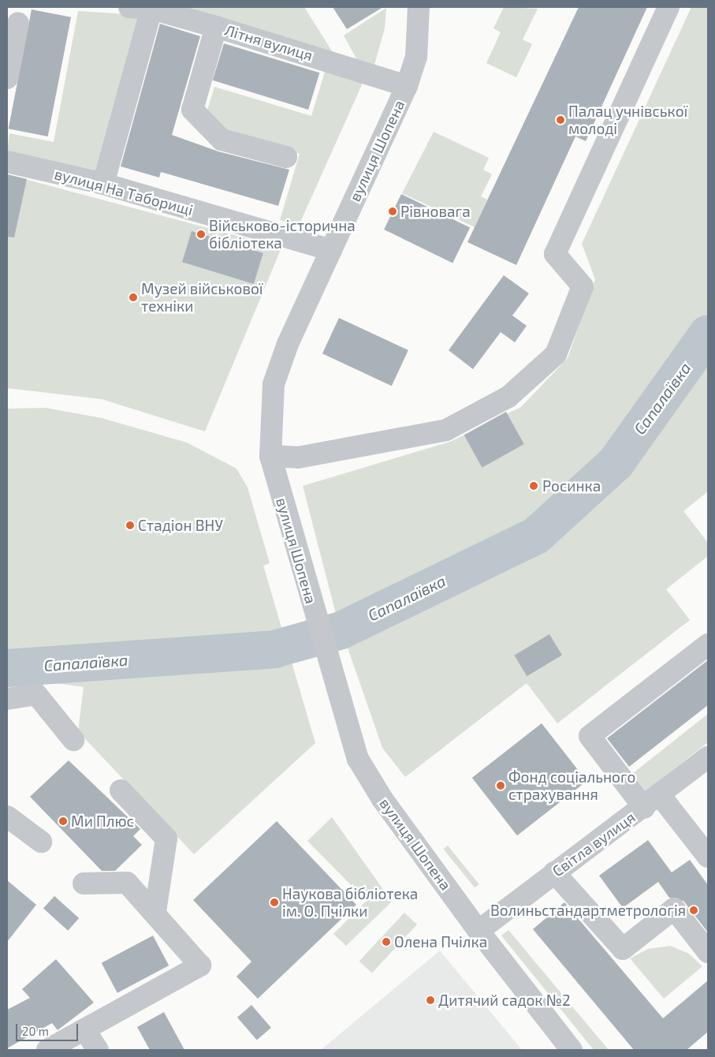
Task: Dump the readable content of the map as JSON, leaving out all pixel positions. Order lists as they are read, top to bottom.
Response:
{
  "streets": {
    "street": [
      "Літня вулиця",
      "вулиця Шопена",
      "вулиця На Таборищі",
      "Світла вулиця"
    ]
  },
  "crossings": [
    ["Літня вулиця", "вулиця Шопена"],
    ["вулиця Шопена", "вулиця На Таборищі"],
    ["вулиця Шопена", "Світла вулиця"]
  ],
  "water": ["Сапалаївка"],
  "places": [
    "Палац учнівської молоді",
    "Рівновага",
    "Військово-історична бібліотека",
    "Музей військової техніки",
    "Росинка",
    "Стадіон ВНУ",
    "Фонд соціального страхування",
    "Ми Плюс",
    "Наукова бібліотека ім. О. Пчілки",
    "Волиньстандартметрологія",
    "Олена Пчілка",
    "Дитячий садок №2"
  ],
  "scale_bar": "20 m"
}
